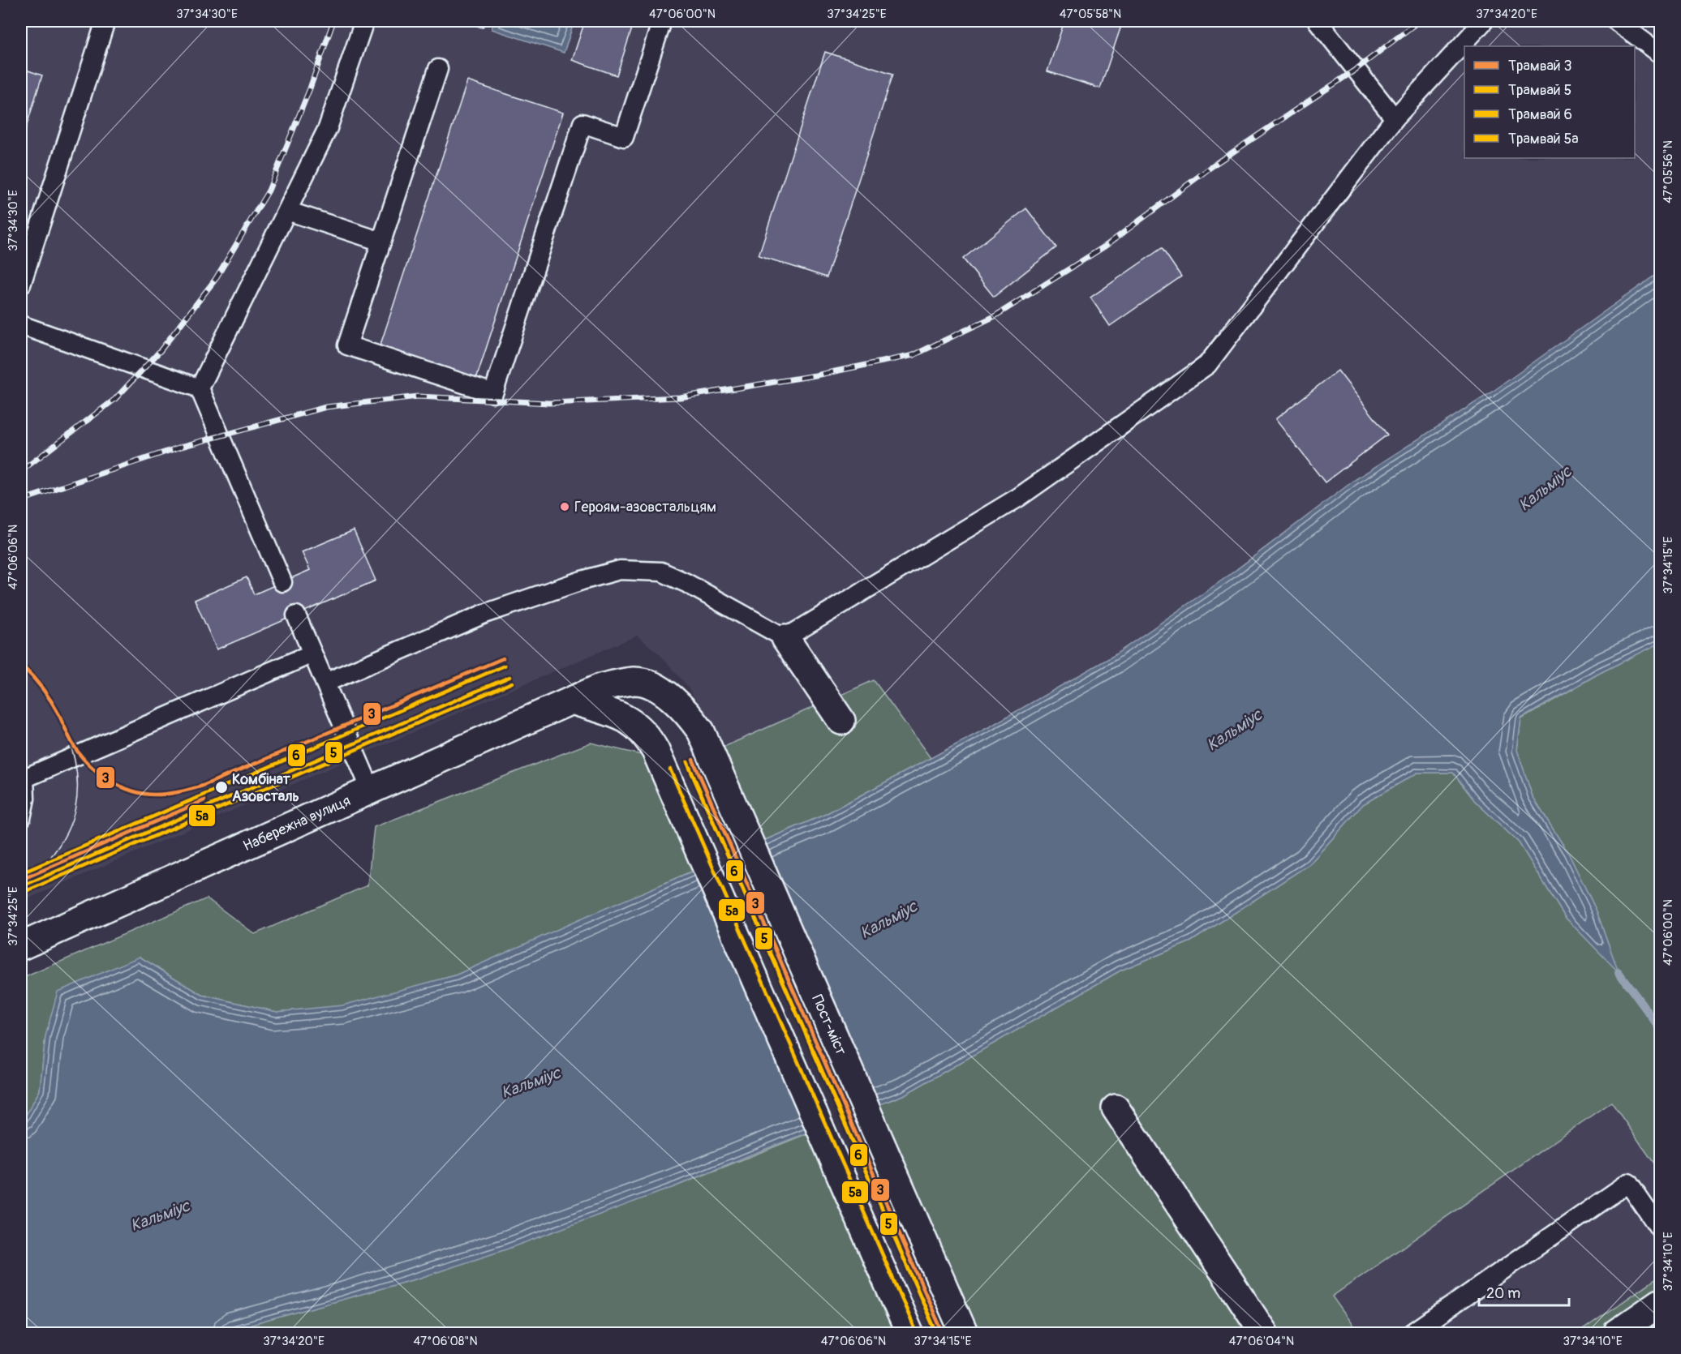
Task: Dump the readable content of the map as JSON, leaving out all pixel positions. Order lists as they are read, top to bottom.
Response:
{
  "streets": {
    "main road": ["Набережна вулиця", "Пост-міст"]
  },
  "crossings": [
    ["Набережна вулиця", "Пост-міст"]
  ],
  "water": ["Кальміус"],
  "places": ["Героям-азовстальцям", "Комбінат Азовсталь"],
  "lines": [
    "tram line 3",
    "tram line 6",
    "tram line 5",
    "tram line 5а"
  ],
  "legend": [
    "Трамвай 3",
    "Трамвай 5",
    "Трамвай 6",
    "Трамвай 5а"
  ],
  "scale_bar": "20 m",
  "coordinates": [
    "37°34'30\"E",
    "47°06'00\"N",
    "37°34'25\"E",
    "47°05'58\"N",
    "37°34'20\"E",
    "47°05'56\"N",
    "47°06'06\"N",
    "37°34'15\"E",
    "37°34'10\"E",
    "47°06'08\"N",
    "47°06'04\"N"
  ]
}
